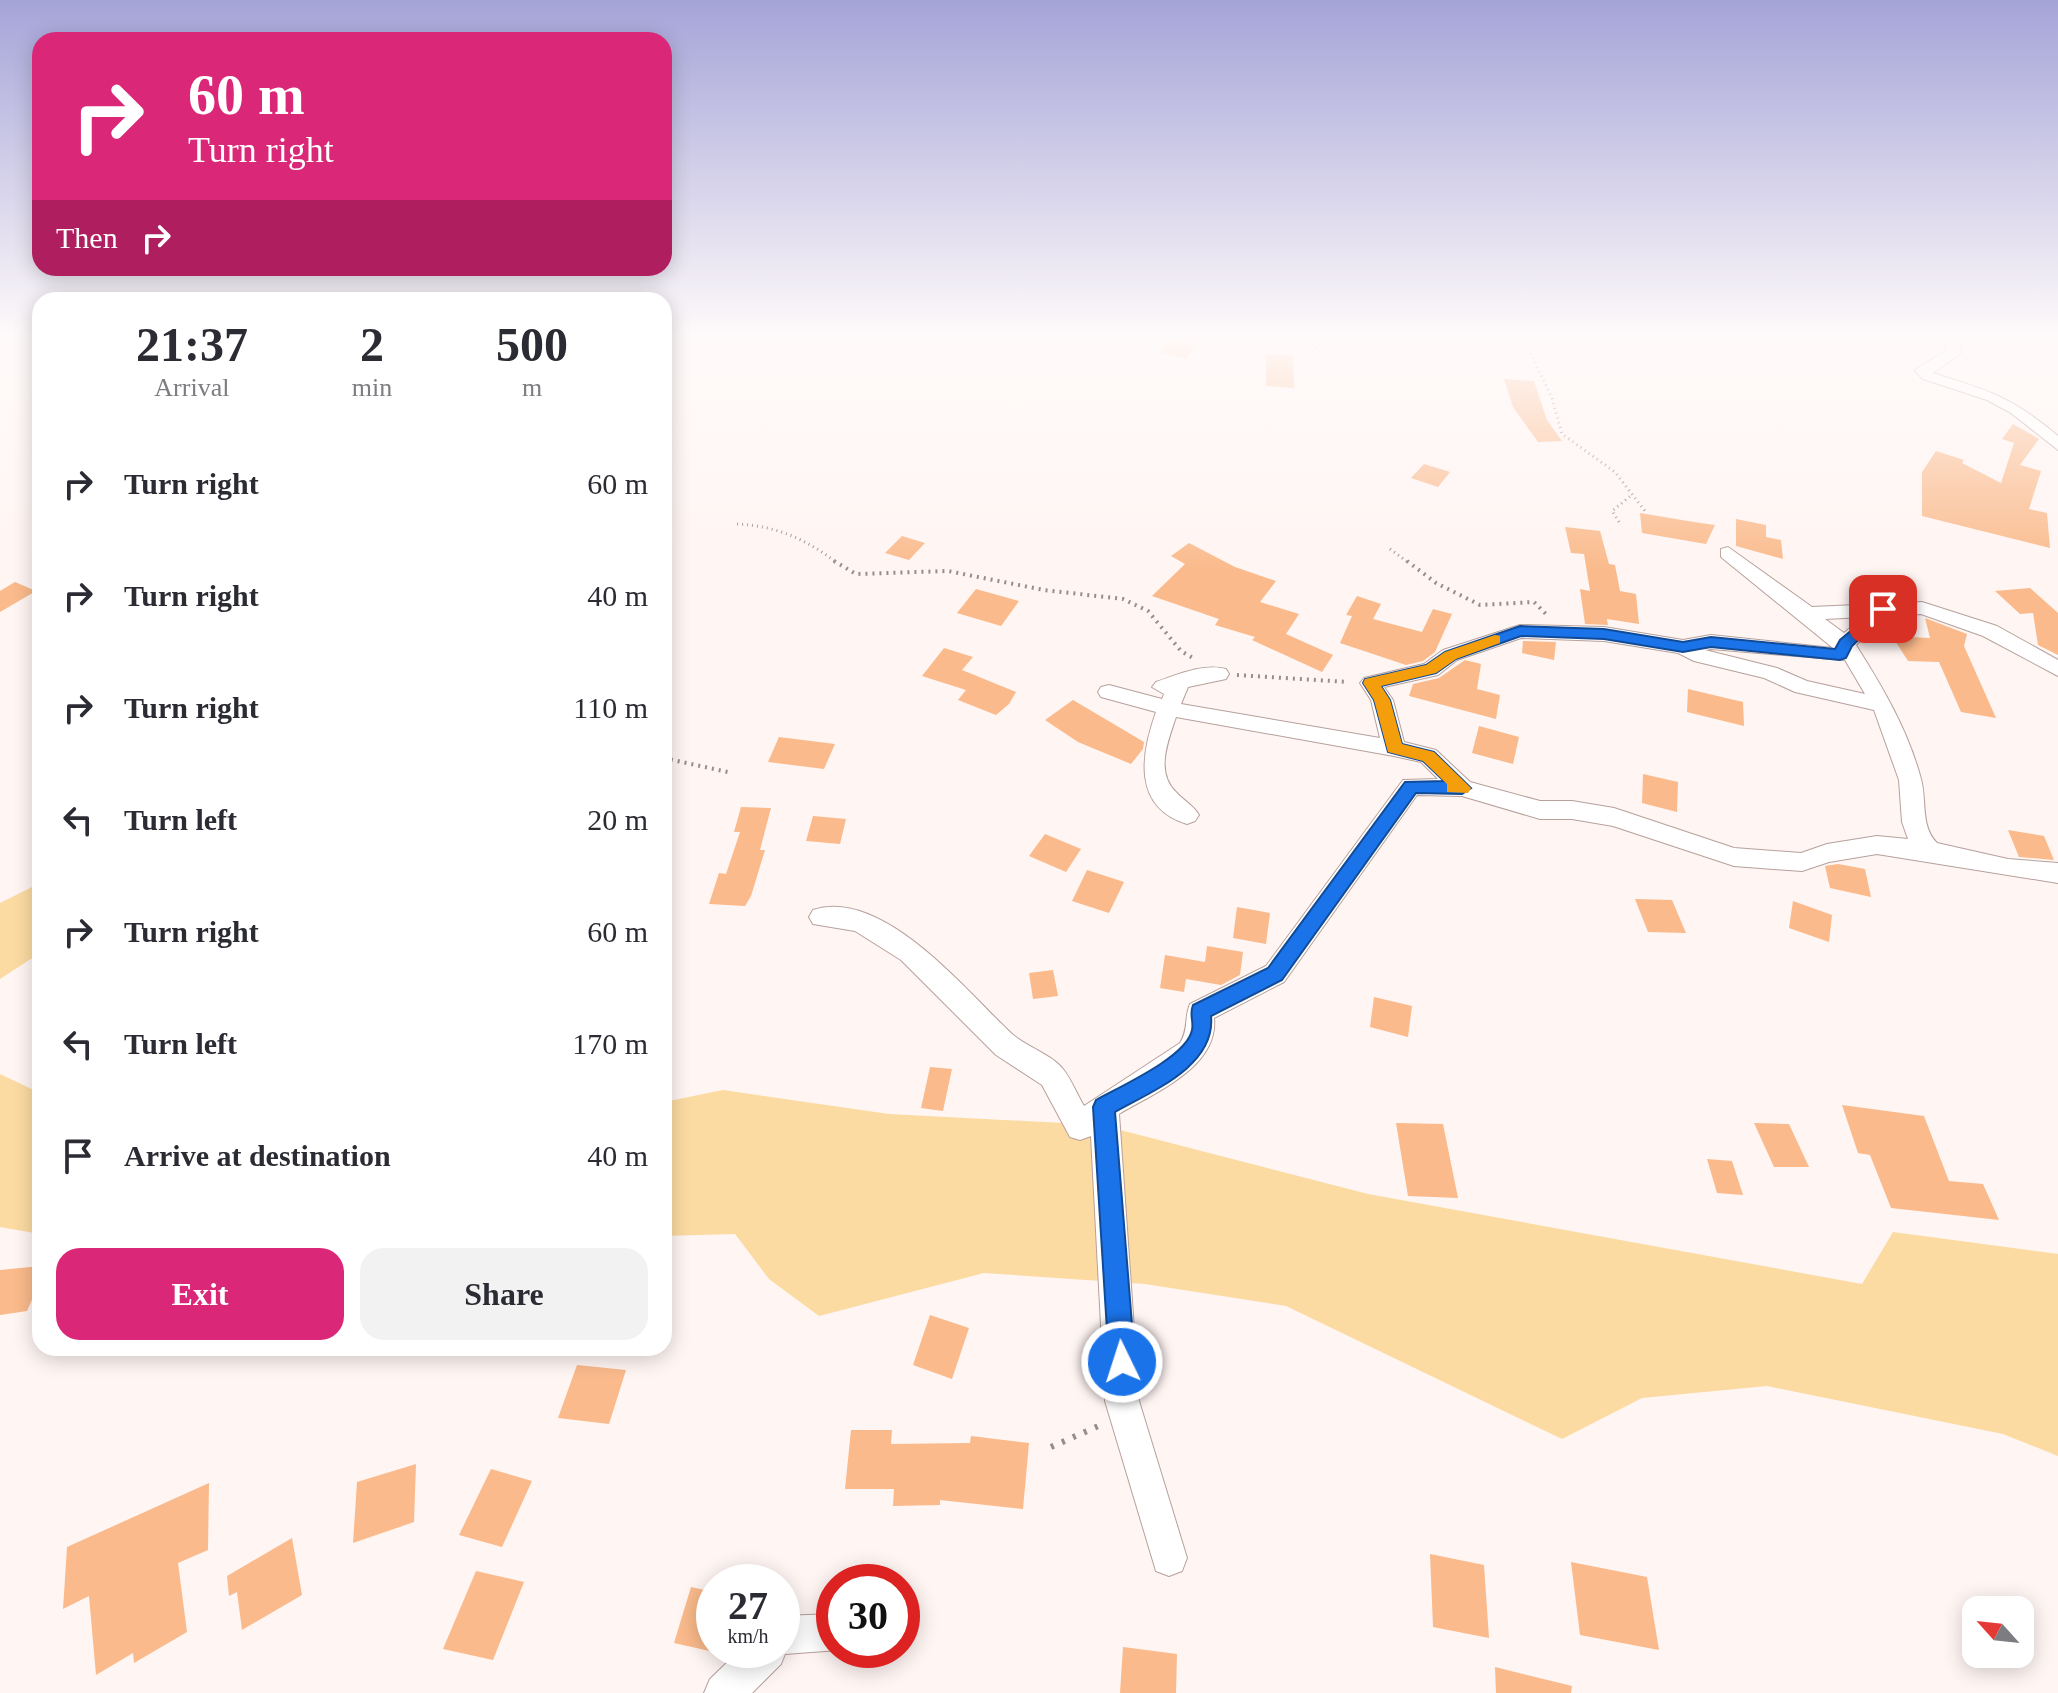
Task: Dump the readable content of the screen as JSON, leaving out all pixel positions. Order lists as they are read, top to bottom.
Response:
{
  "north": "top left",
  "page": {
    "turn": ["60 m", "Turn right"],
    "then": "Then",
    "eta": [
      "21:37",
      "Arrival",
      "2",
      "min",
      "500",
      "m"
    ],
    "list": [
      {
        "name": "Turn right",
        "value": "60 m"
      },
      {
        "name": "Turn right",
        "value": "40 m"
      },
      {
        "name": "Turn right",
        "value": "110 m"
      },
      {
        "name": "Turn left",
        "value": "20 m"
      },
      {
        "name": "Turn right",
        "value": "60 m"
      },
      {
        "name": "Turn left",
        "value": "170 m"
      },
      {
        "name": "Arrive at destination",
        "value": "40 m"
      }
    ],
    "buttons": ["Exit", "Share"],
    "speed": "27 km/h",
    "limit": "30"
  }
}
